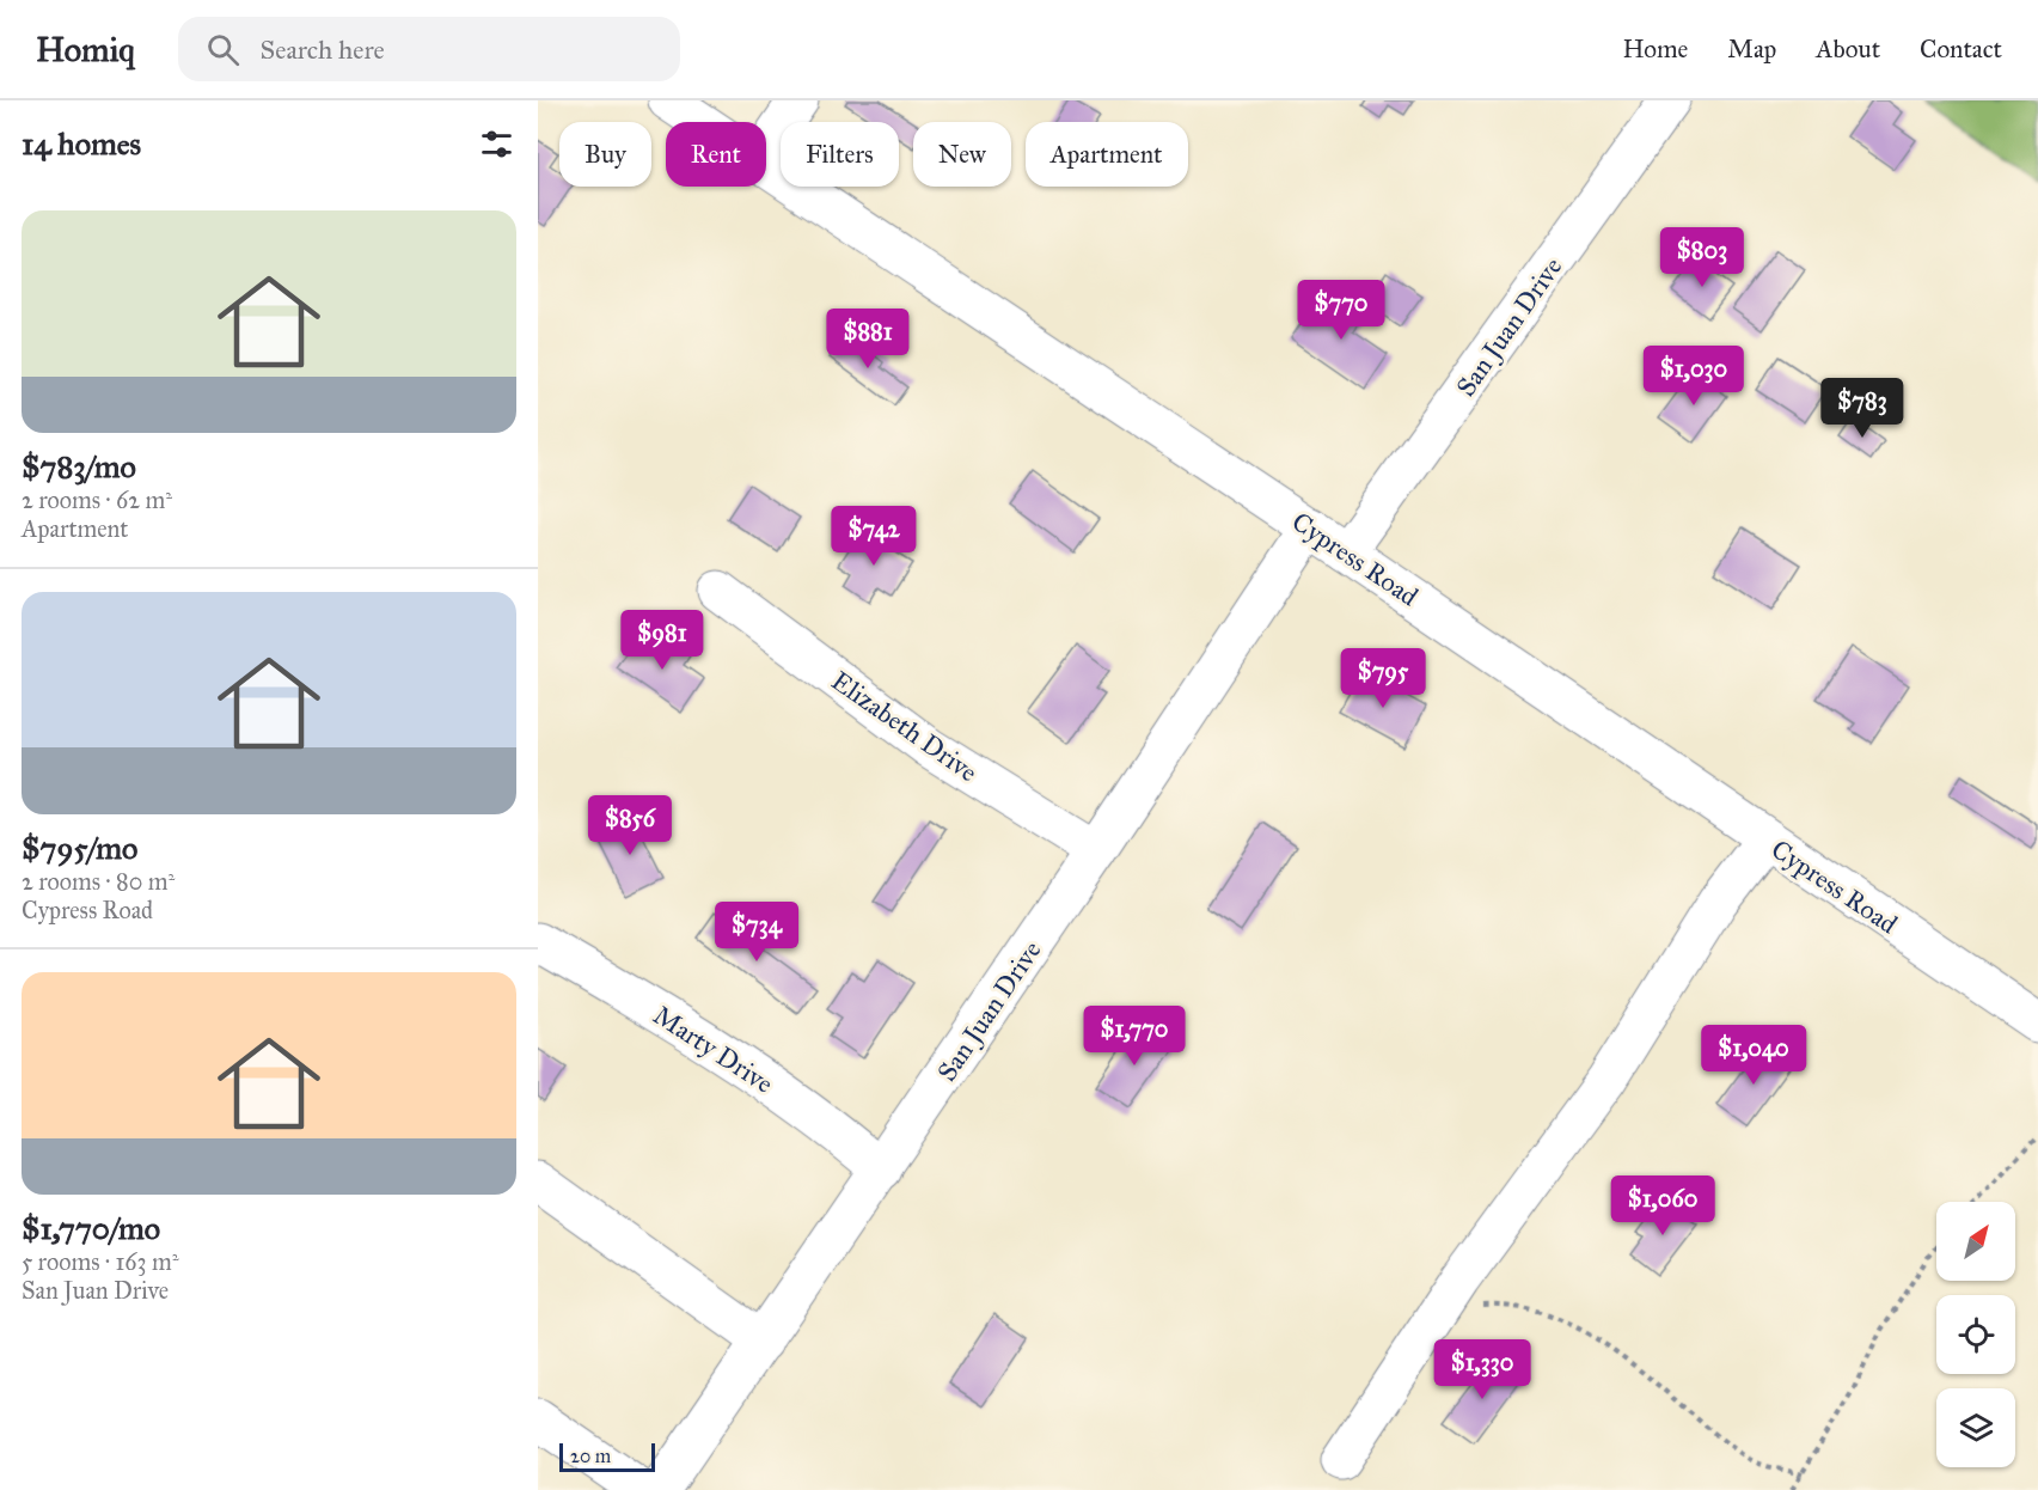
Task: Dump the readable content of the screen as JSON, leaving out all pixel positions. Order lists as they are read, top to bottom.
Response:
{
  "streets": {
    "street": [
      "San Juan Drive",
      "Cypress Road",
      "Elizabeth Drive",
      "Marty Drive"
    ]
  },
  "crossings": [
    ["San Juan Drive", "Cypress Road"],
    ["San Juan Drive", "Elizabeth Drive"],
    ["San Juan Drive", "Marty Drive"]
  ],
  "scale_bar": "20 m",
  "north": "top right",
  "page": {
    "header": "Homiq",
    "search": "Search here",
    "nav": [
      "Home",
      "Map",
      "About",
      "Contact"
    ],
    "heading": "14 homes",
    "chip": [
      "Buy",
      "Rent",
      "Filters",
      "New",
      "Apartment"
    ],
    "list": [
      {
        "name": "$783/mo",
        "note": "2 rooms · 62 m² · Apartment"
      },
      {
        "name": "$795/mo",
        "note": "2 rooms · 80 m² · Cypress Road"
      },
      {
        "name": "$1,770/mo",
        "note": "5 rooms · 163 m² · San Juan Drive"
      }
    ],
    "price": [
      "$803",
      "$770",
      "$881",
      "$1,030",
      "$783",
      "$742",
      "$981",
      "$795",
      "$856",
      "$734",
      "$1,770",
      "$1,040",
      "$1,060",
      "$1,330"
    ],
    "scale": "20 m"
  }
}
